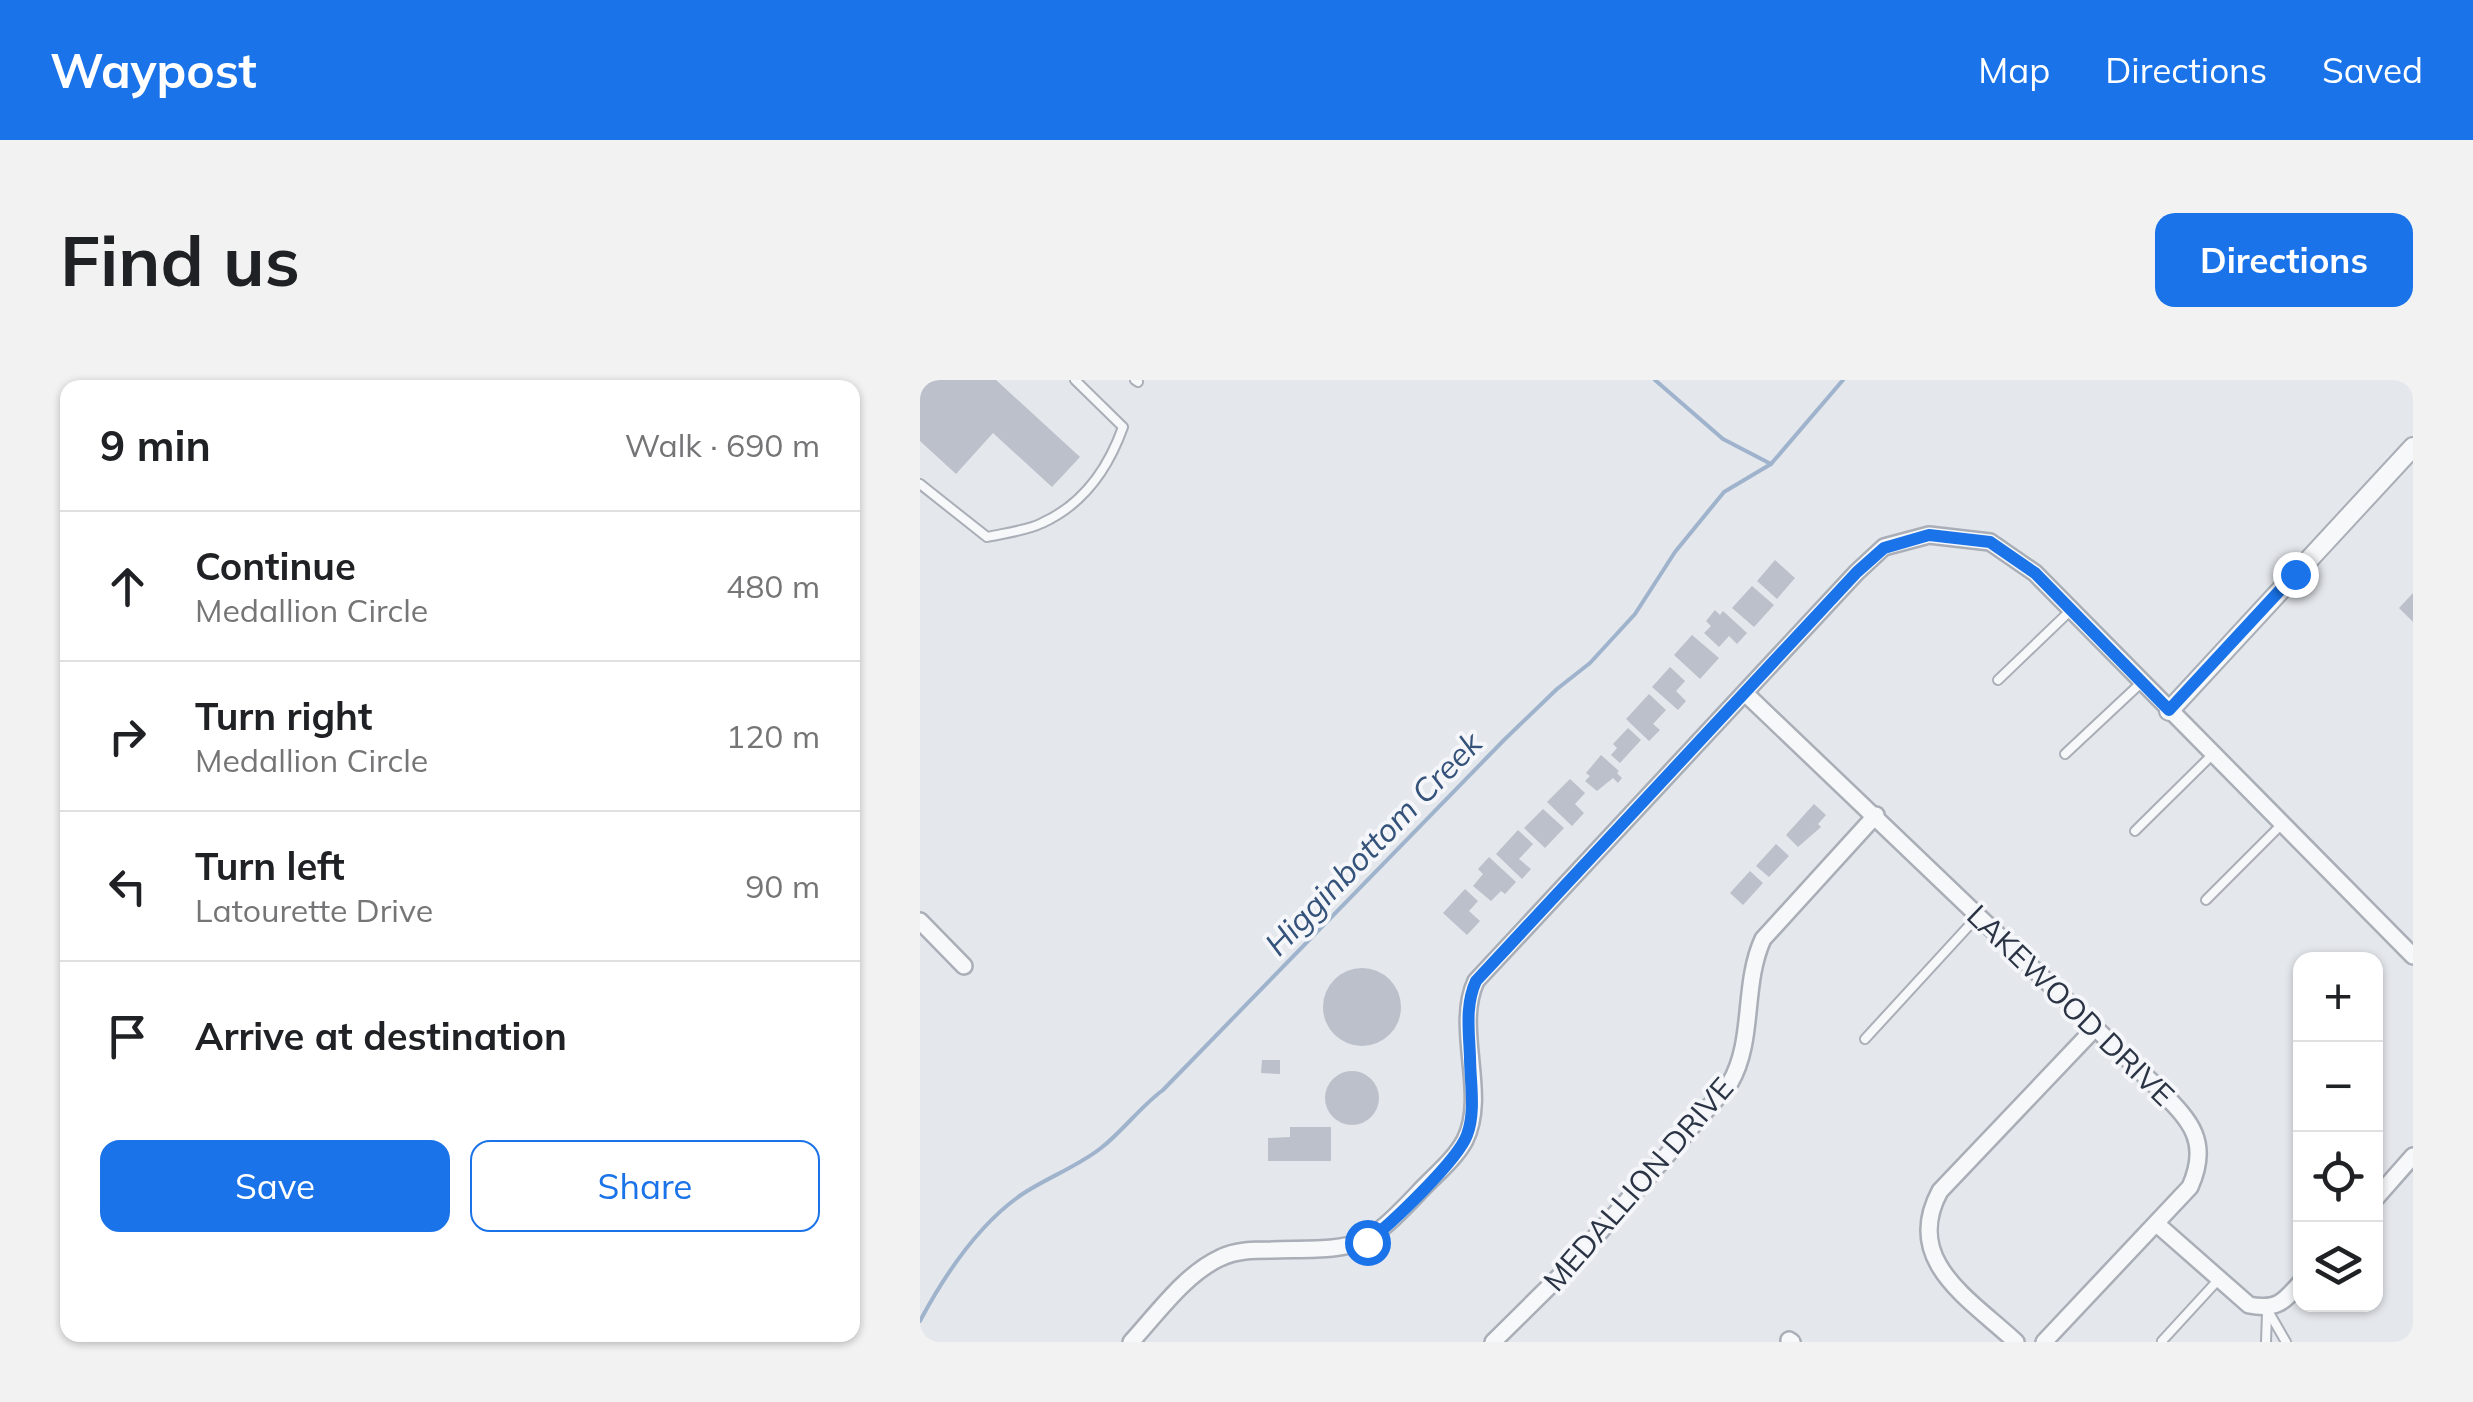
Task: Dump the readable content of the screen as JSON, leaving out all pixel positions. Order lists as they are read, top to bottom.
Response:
{
  "streets": {
    "street": ["LAKEWOOD DRIVE", "MEDALLION DRIVE"]
  },
  "crossings": [
    ["LAKEWOOD DRIVE", "MEDALLION DRIVE"]
  ],
  "water": ["Higginbottom Creek"],
  "page": {
    "header": "Waypost",
    "nav": ["Map", "Directions", "Saved"],
    "buttons": [
      "Directions",
      ["Save", "Share"]
    ],
    "title": "Find us",
    "heading": ["9 min", "Walk · 690 m"],
    "list": [
      ["Continue", "Medallion Circle", "480 m"],
      ["Turn right", "Medallion Circle", "120 m"],
      ["Turn left", "Latourette Drive", "90 m"],
      "Arrive at destination"
    ],
    "map_buttons": ["+", "−"]
  }
}
